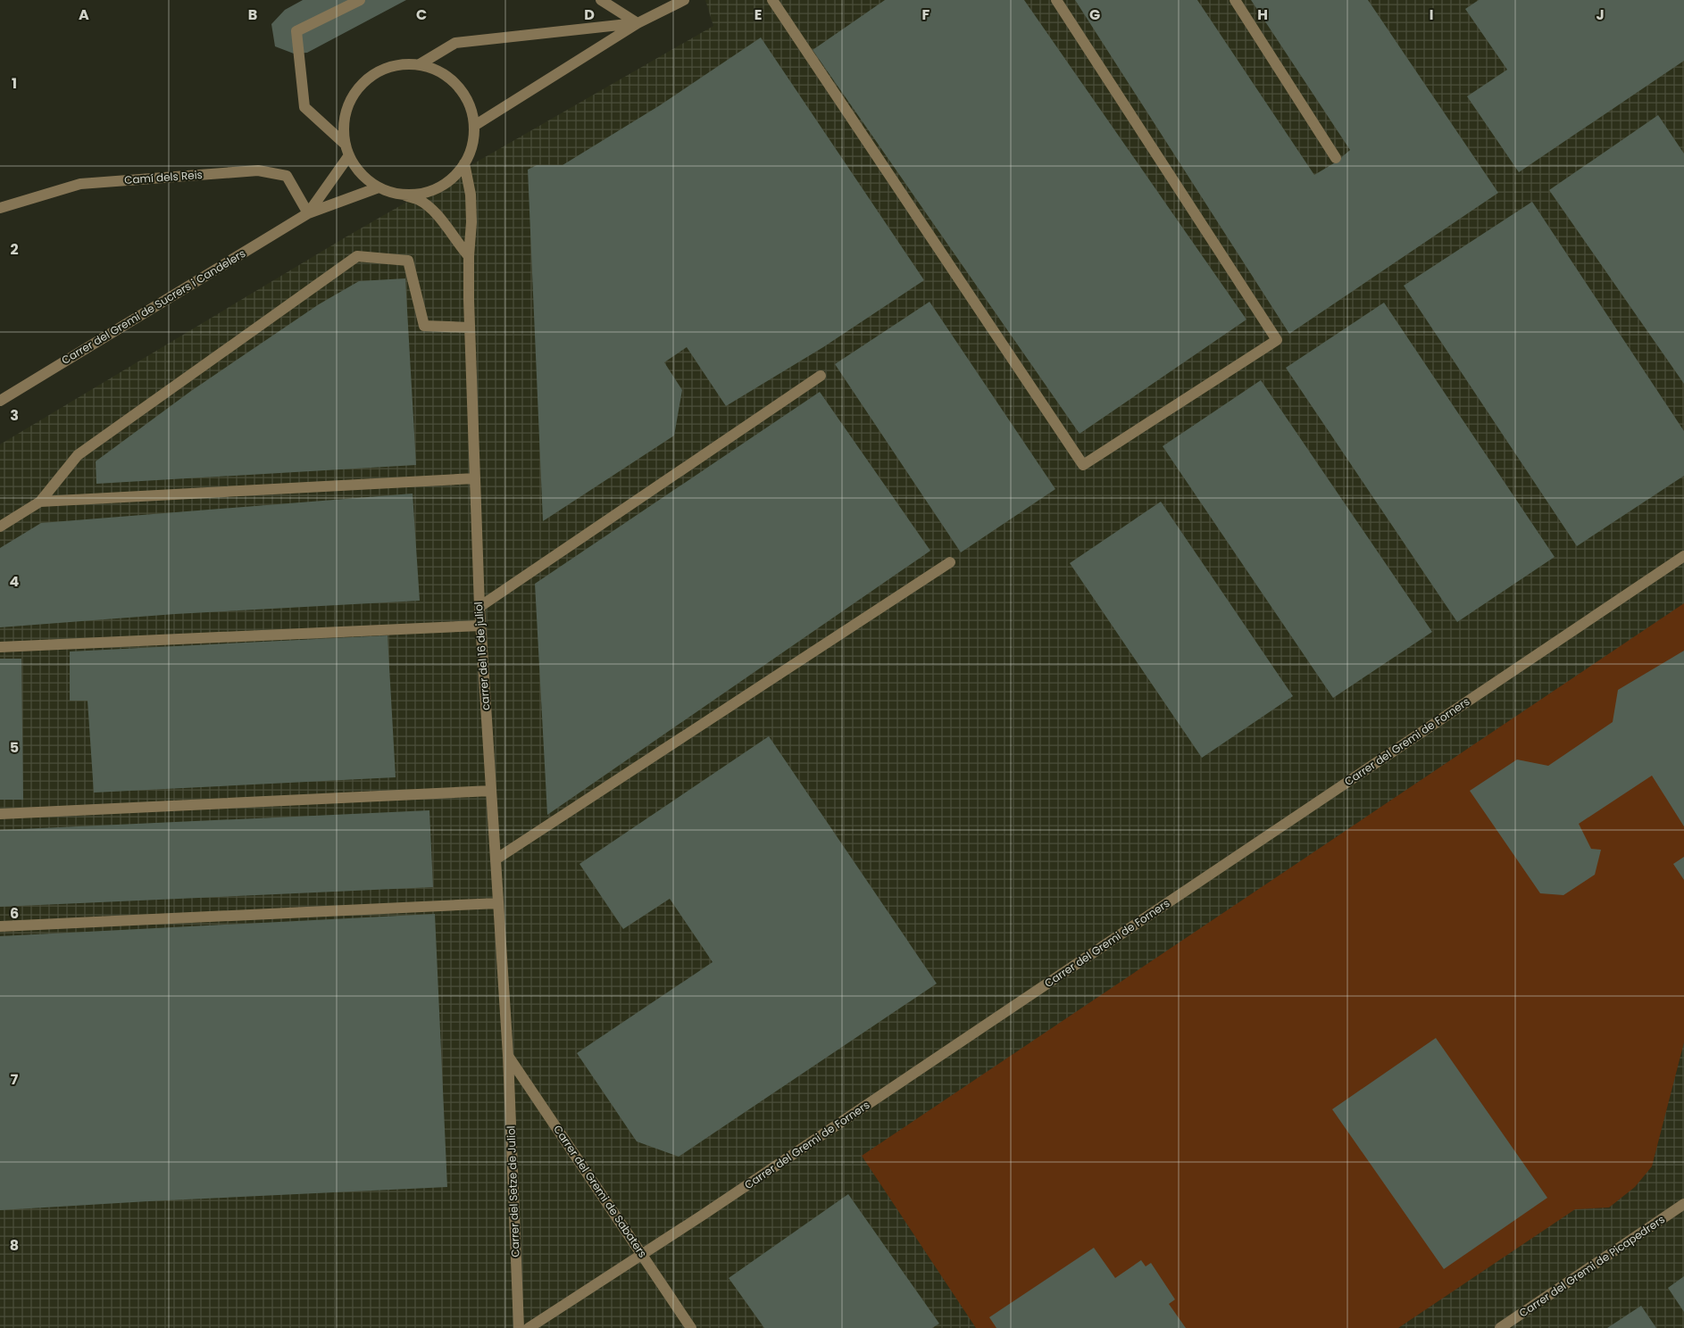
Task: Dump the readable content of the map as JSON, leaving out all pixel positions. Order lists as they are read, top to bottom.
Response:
{
  "streets": {
    "street": [
      "Camí dels Reis",
      "Carrer del Gremi de Sucrers i Candelers",
      "carrer del 16 de juliol",
      "Carrer del Gremi de Forners",
      "Carrer del Setze de Juliol",
      "Carrer del Gremi de Sabaters",
      "Carrer del Gremi de Picapedrers"
    ]
  },
  "crossings": [
    ["Camí dels Reis", "Carrer del Gremi de Sucrers i Candelers"],
    ["Carrer del Gremi de Sucrers i Candelers", "carrer del 16 de juliol"],
    ["carrer del 16 de juliol", "Carrer del Setze de Juliol"],
    ["carrer del 16 de juliol", "Carrer del Gremi de Sabaters"],
    ["Carrer del Gremi de Forners", "Carrer del Gremi de Sabaters"],
    ["Carrer del Setze de Juliol", "Carrer del Gremi de Sabaters"]
  ],
  "grid": {
    "columns": [
      "A",
      "B",
      "C",
      "D",
      "E",
      "F",
      "G",
      "H",
      "I",
      "J"
    ],
    "rows": [
      "1",
      "2",
      "3",
      "4",
      "5",
      "6",
      "7",
      "8"
    ]
  }
}
